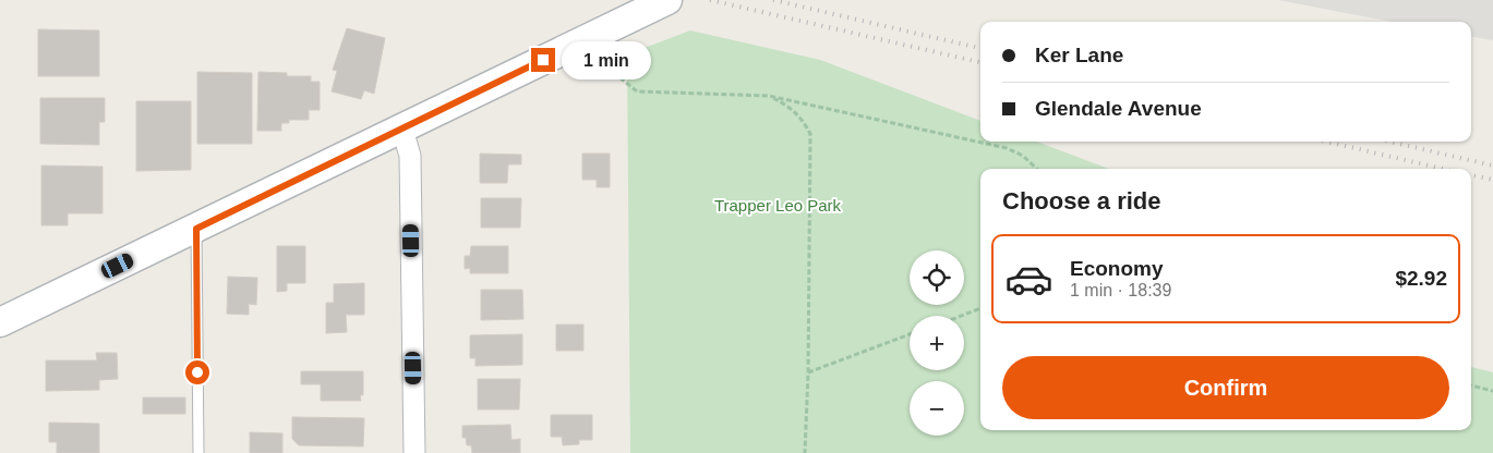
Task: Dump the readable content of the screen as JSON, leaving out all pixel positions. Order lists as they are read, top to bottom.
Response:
{
  "parks": ["Trapper Leo Park"],
  "page": {
    "banner": ["Ker Lane", "Glendale Avenue"],
    "bubble": "1 min",
    "heading": "Choose a ride",
    "list": [
      {
        "name": "Economy",
        "note": "1 min · 18:39",
        "value": "$2.92"
      }
    ],
    "map_buttons": ["+", "−"],
    "buttons": "Confirm"
  }
}
